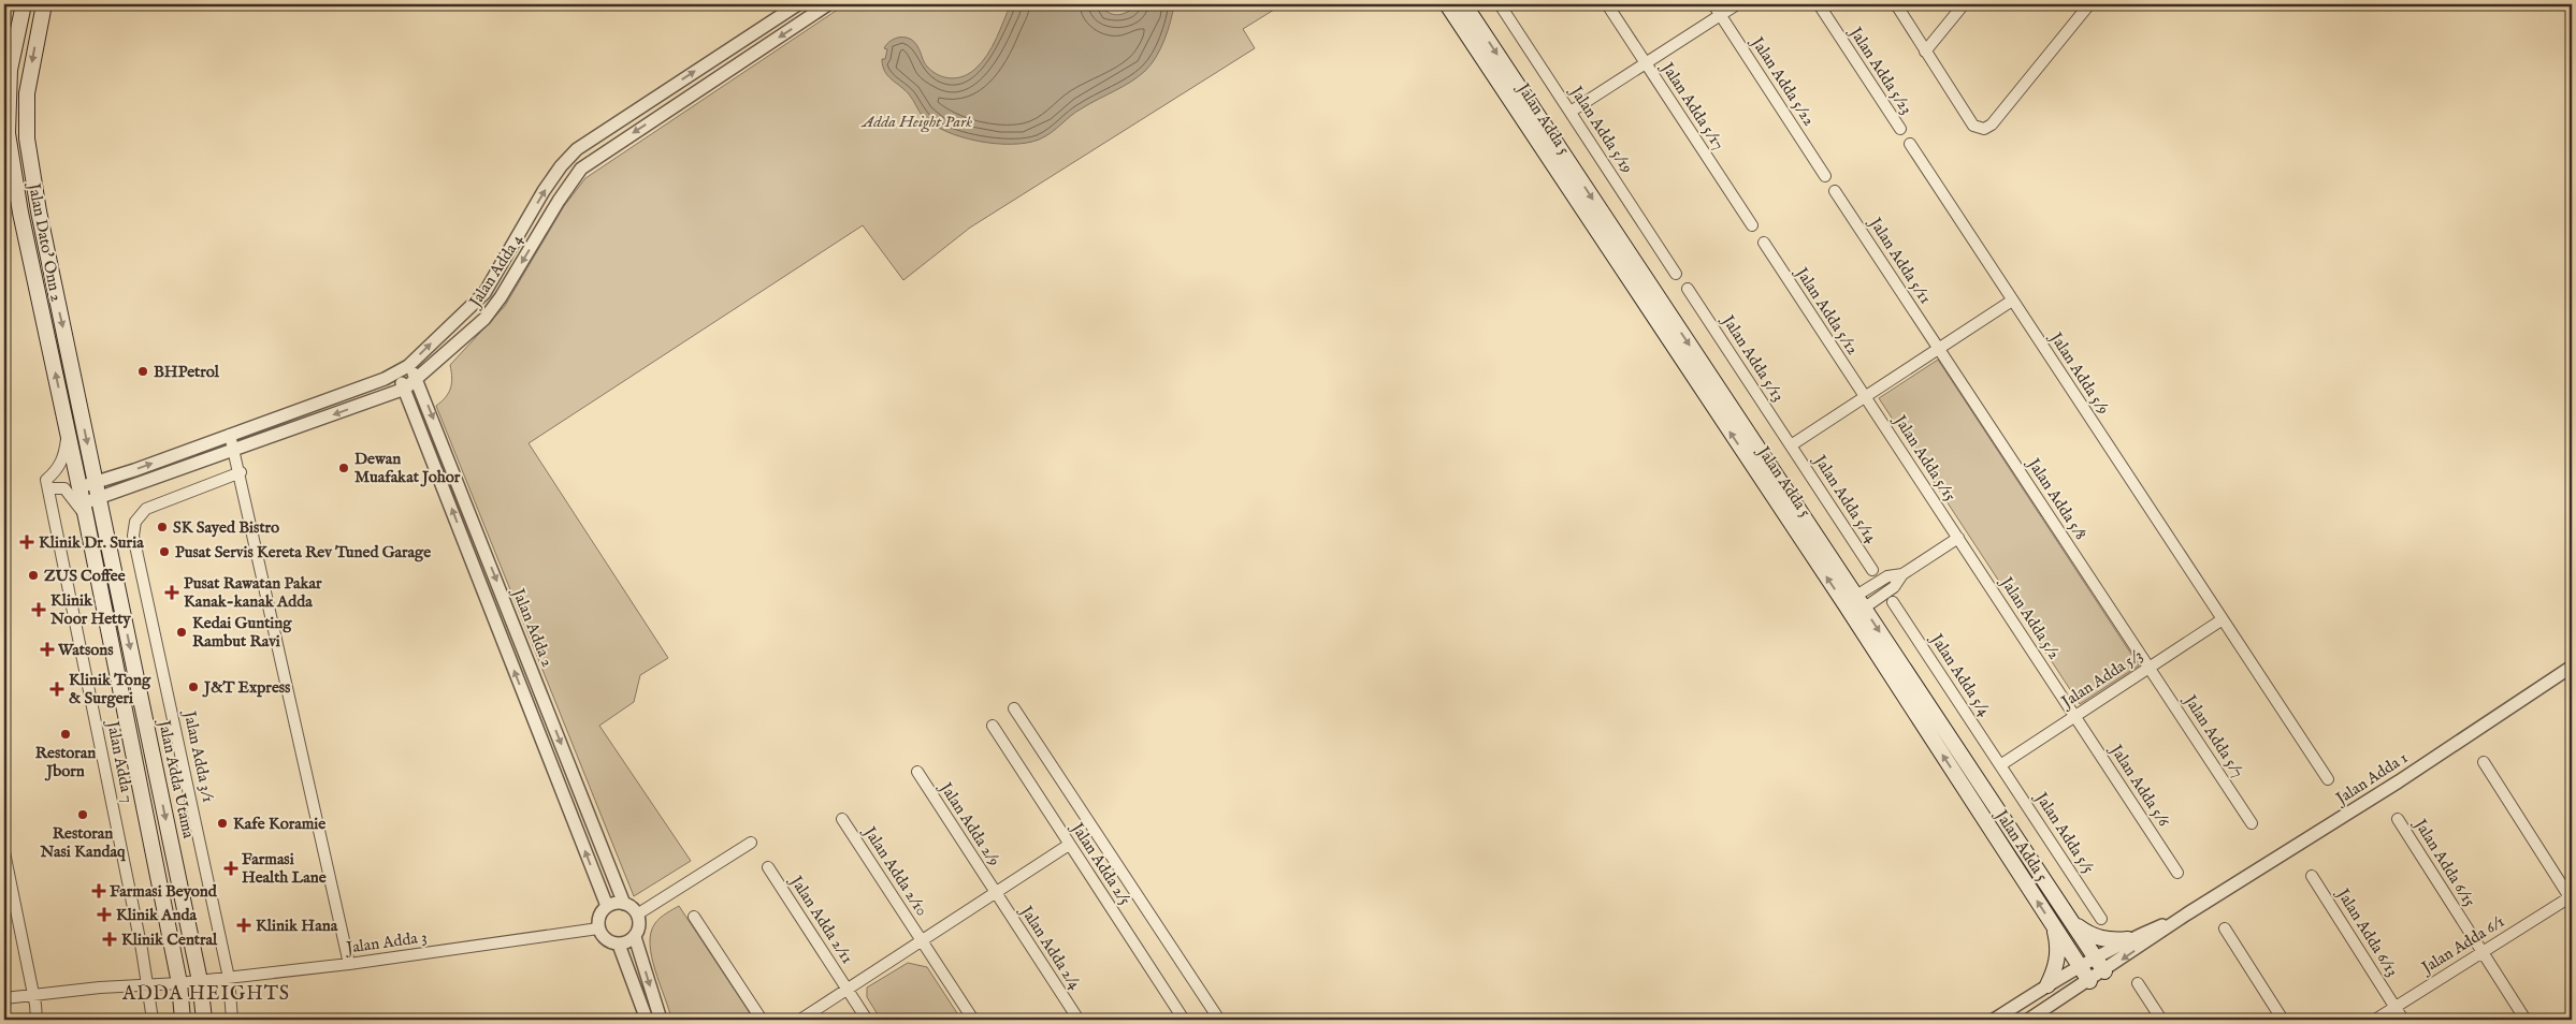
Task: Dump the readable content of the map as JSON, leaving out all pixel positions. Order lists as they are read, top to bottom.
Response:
{
  "streets": {
    "main road": ["Jalan Adda 5", "Jalan Dato' Onn 2", "Jalan Adda Utama"],
    "street": [
      "Jalan Adda 5/23",
      "Jalan Adda 5/22",
      "Jalan Adda 5/17",
      "Jalan Adda 5/19",
      "Jalan Adda 5/11",
      "Jalan Adda 4",
      "Jalan Adda 5/12",
      "Jalan Adda 5/13",
      "Jalan Adda 5/9",
      "Jalan Adda 5/15",
      "Jalan Adda 5/14",
      "Jalan Adda 5/8",
      "Jalan Adda 5/2",
      "Jalan Adda 2",
      "Jalan Adda 5/4",
      "Jalan Adda 5/3",
      "Jalan Adda 5/7",
      "Jalan Adda 3/1",
      "Jalan Adda 7",
      "Jalan Adda 1",
      "Jalan Adda 5/6",
      "Jalan Adda 2/9",
      "Jalan Adda 5/5",
      "Jalan Adda 6/15",
      "Jalan Adda 2/5",
      "Jalan Adda 2/10",
      "Jalan Adda 2/11",
      "Jalan Adda 6/13",
      "Jalan Adda 3",
      "Jalan Adda 6/1",
      "Jalan Adda 2/4"
    ]
  },
  "crossings": [
    ["Jalan Adda 5", "Jalan Adda 1"],
    ["Jalan Dato' Onn 2", "Jalan Adda 4"],
    ["Jalan Dato' Onn 2", "Jalan Adda Utama"],
    ["Jalan Adda 5/11", "Jalan Adda 5/8"],
    ["Jalan Adda 4", "Jalan Adda 2"],
    ["Jalan Adda 4", "Jalan Adda Utama"],
    ["Jalan Adda 5/12", "Jalan Adda 5/15"],
    ["Jalan Adda 5/13", "Jalan Adda 5/14"],
    ["Jalan Adda 5/9", "Jalan Adda 5/3"],
    ["Jalan Adda 5/15", "Jalan Adda 5/2"],
    ["Jalan Adda 5/8", "Jalan Adda 5/3"],
    ["Jalan Adda 5/8", "Jalan Adda 5/7"],
    ["Jalan Adda 5/2", "Jalan Adda 5/3"],
    ["Jalan Adda 5/2", "Jalan Adda 5/6"],
    ["Jalan Adda 2", "Jalan Adda 3"],
    ["Jalan Adda 5/4", "Jalan Adda 5/3"],
    ["Jalan Adda 5/4", "Jalan Adda 5/5"],
    ["Jalan Adda 5/3", "Jalan Adda 5/7"],
    ["Jalan Adda 5/3", "Jalan Adda 5/6"],
    ["Jalan Adda 5/3", "Jalan Adda 5/5"],
    ["Jalan Adda 3/1", "Jalan Adda 3"],
    ["Jalan Adda 7", "Jalan Adda 3"],
    ["Jalan Adda Utama", "Jalan Adda 3"],
    ["Jalan Adda 2/9", "Jalan Adda 2/4"],
    ["Jalan Adda 6/15", "Jalan Adda 6/1"],
    ["Jalan Adda 6/13", "Jalan Adda 6/1"]
  ],
  "districts": ["ADDA HEIGHTS"],
  "parks": ["Adda Height Park"],
  "places": {
    "other": [
      "BHPetrol",
      "Dewan Muafakat Johor",
      "SK Sayed Bistro",
      "Pusat Servis Kereta Rev Tuned Garage",
      "ZUS Coffee",
      "Kedai Gunting Rambut Ravi",
      "J&T Express",
      "Restoran Jborn",
      "Restoran Nasi Kandaq",
      "Kafe Koramie"
    ],
    "health": [
      "Klinik Dr. Suria",
      "Pusat Rawatan Pakar Kanak-kanak Adda",
      "Klinik Noor Hetty",
      "Watsons",
      "Klinik Tong & Surgeri",
      "Farmasi Health Lane",
      "Farmasi Beyond",
      "Klinik Anda",
      "Klinik Hana",
      "Klinik Central"
    ]
  }
}
